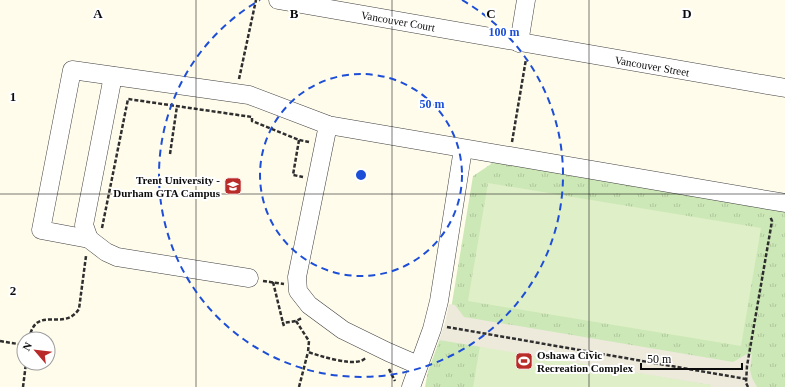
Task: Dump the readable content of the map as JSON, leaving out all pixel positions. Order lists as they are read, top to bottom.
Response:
{
  "streets": {
    "street": ["Vancouver Court", "Vancouver Street"]
  },
  "crossings": [
    ["Vancouver Court", "Vancouver Street"]
  ],
  "places": {
    "school or university": ["Trent University - Durham GTA Campus"],
    "sports": ["Oshawa Civic Recreation Complex"]
  },
  "scale_bar": "50 m",
  "north": "top left",
  "grid": {
    "columns": [
      "A",
      "B",
      "C",
      "D"
    ],
    "rows": ["1", "2"]
  },
  "rings": ["100 m", "50 m"]
}
